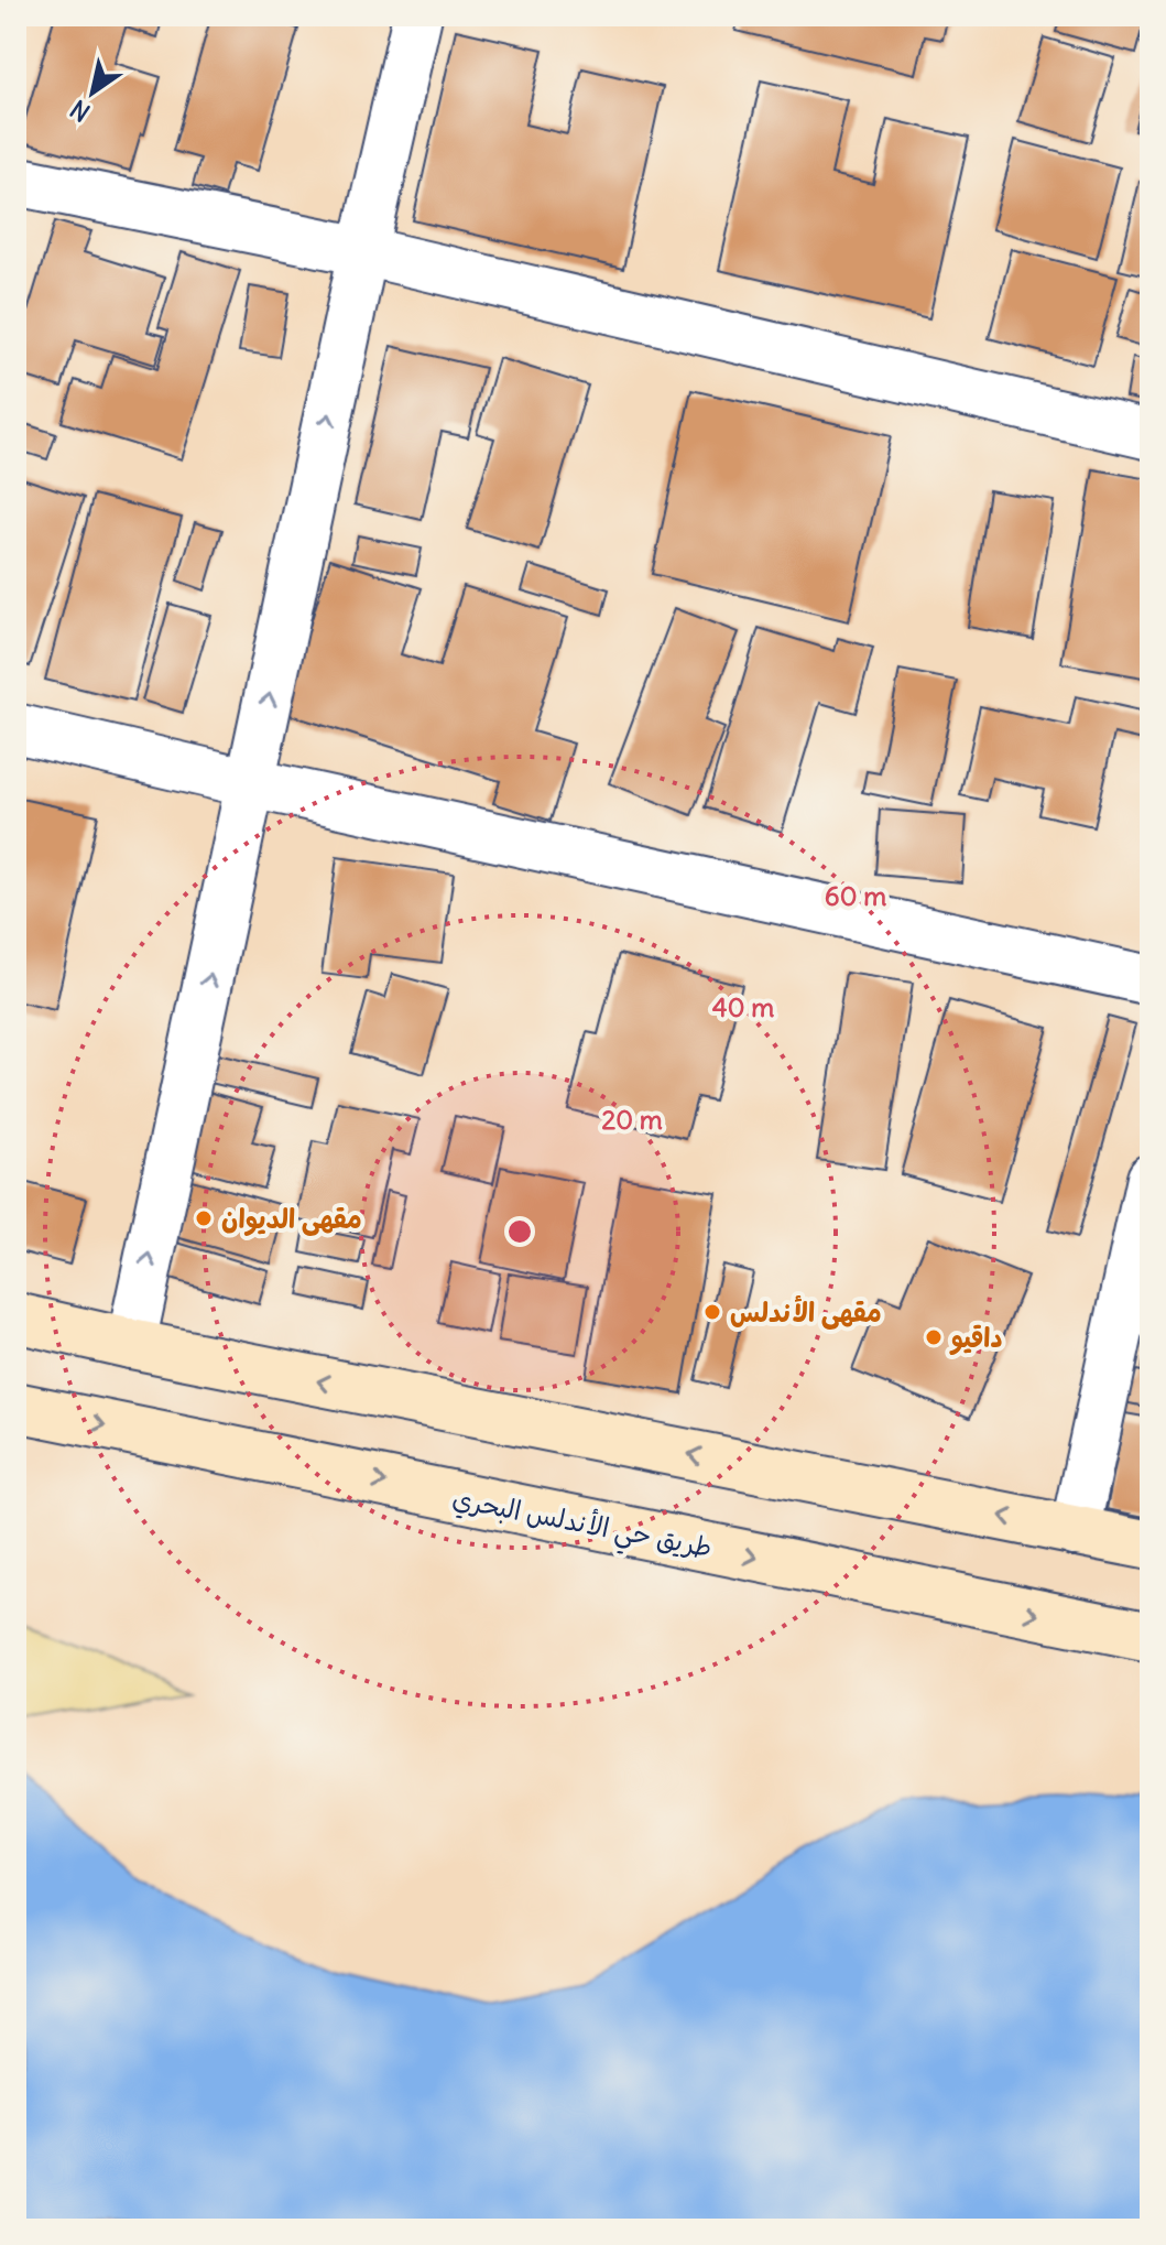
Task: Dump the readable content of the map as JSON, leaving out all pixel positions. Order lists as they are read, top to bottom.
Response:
{
  "streets": {
    "street": ["طريق حي الأندلس البحري"]
  },
  "places": ["مقهى الديوان", "مقهى الأندلس", "داقيو"],
  "north": "bottom left",
  "rings": ["60 m", "40 m", "20 m"]
}
